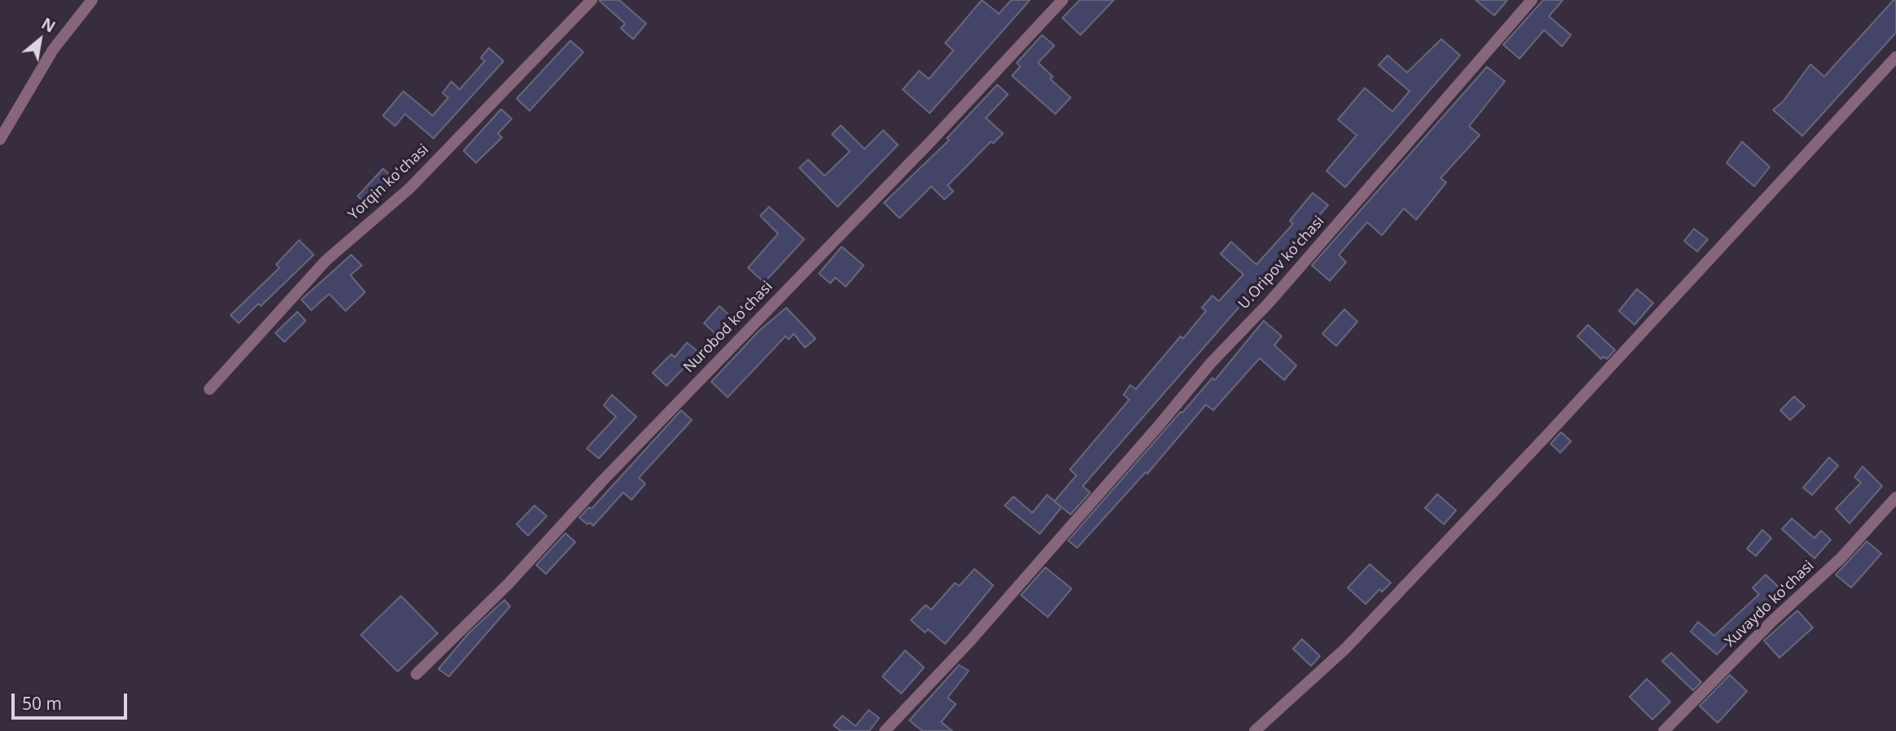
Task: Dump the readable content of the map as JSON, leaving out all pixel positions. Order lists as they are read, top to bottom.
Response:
{
  "streets": {
    "street": [
      "Yorqin koʻchasi",
      "U.Oripov koʻchasi",
      "Nurobod koʻchasi",
      "Xuvaydo koʻchasi"
    ]
  },
  "scale_bar": "50 m",
  "north": "top right"
}
